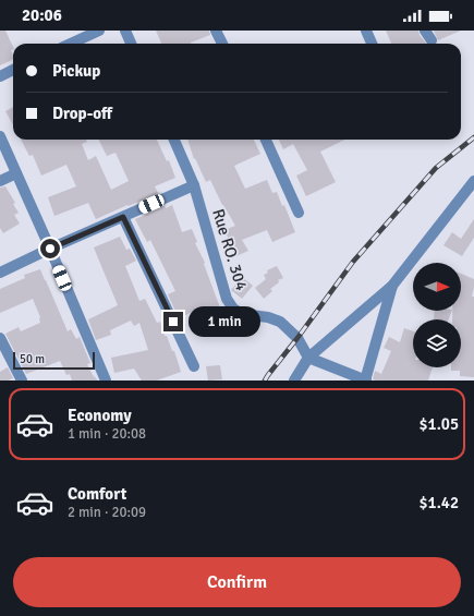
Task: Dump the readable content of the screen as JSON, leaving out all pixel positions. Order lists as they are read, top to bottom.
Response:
{
  "streets": {
    "street": ["Rue RO. 304"]
  },
  "scale_bar": "50 m",
  "north": "right",
  "page": {
    "status": "20:06",
    "banner": ["Pickup", "Drop-off"],
    "bubble": "1 min",
    "scale": "50 m",
    "list": [
      {
        "name": "Economy",
        "note": "1 min · 20:08",
        "value": "$1.05"
      },
      {
        "name": "Comfort",
        "note": "2 min · 20:09",
        "value": "$1.42"
      }
    ],
    "buttons": "Confirm"
  }
}
